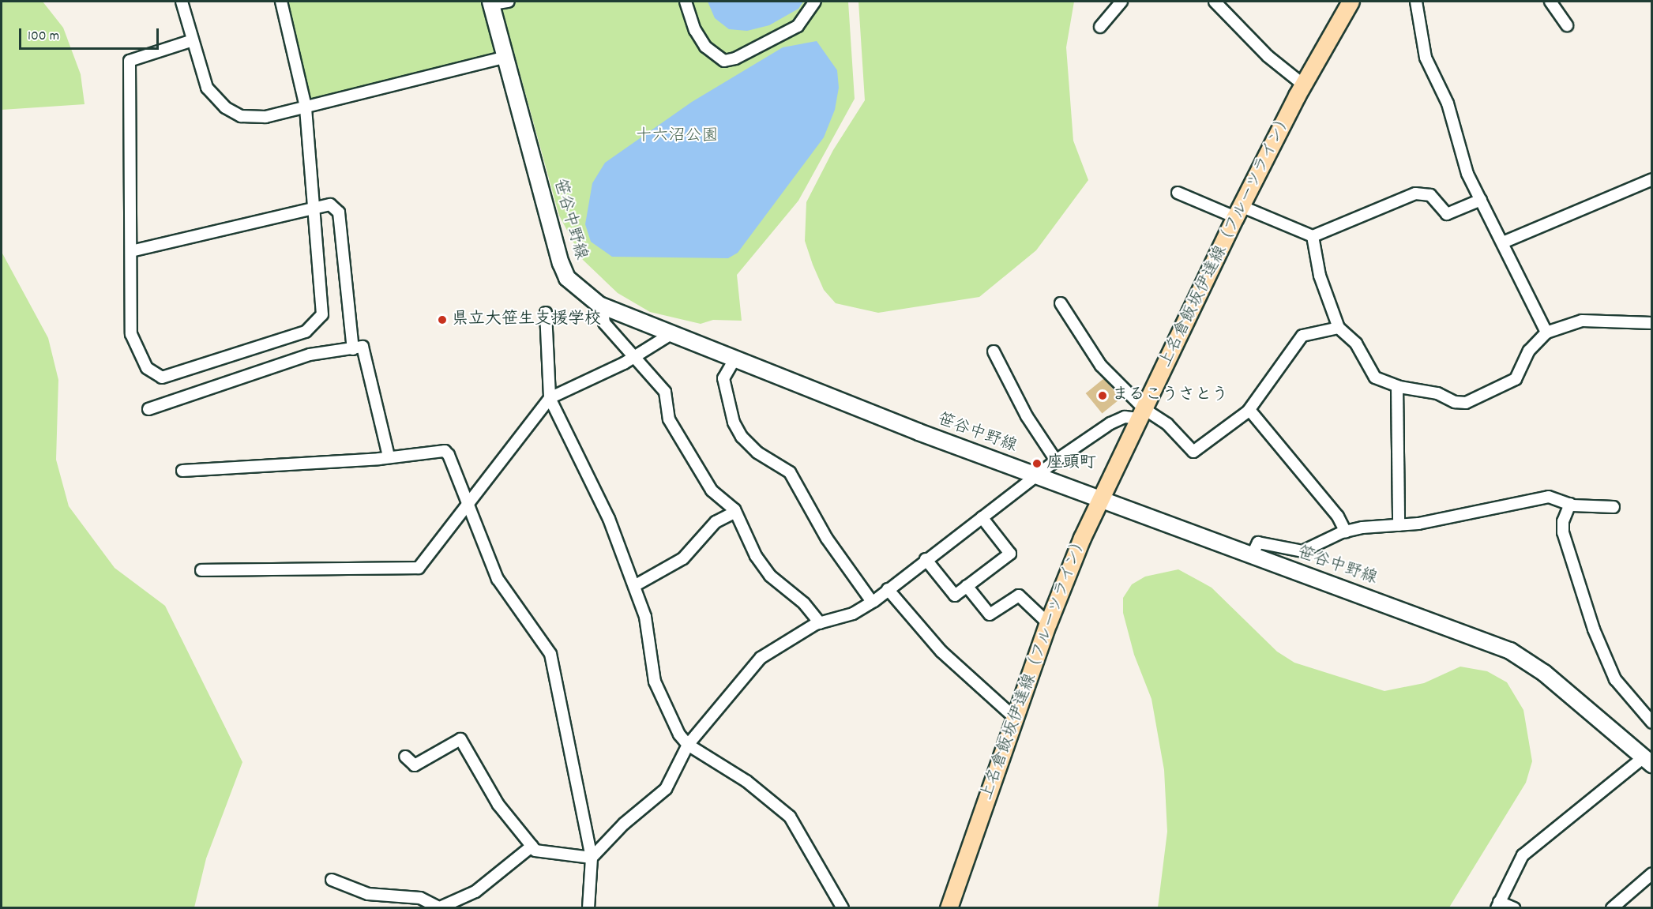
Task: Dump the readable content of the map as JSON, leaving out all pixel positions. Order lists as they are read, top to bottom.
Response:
{
  "streets": {
    "main road": ["上名倉飯坂伊達線（フルーツライン）"],
    "street": ["笹谷中野線"]
  },
  "crossings": [
    ["笹谷中野線", "上名倉飯坂伊達線（フルーツライン）"]
  ],
  "parks": ["十六沼公園"],
  "places": ["県立大笹生支援学校", "まるこうさとう", "座頭町"],
  "scale_bar": "100 m"
}
